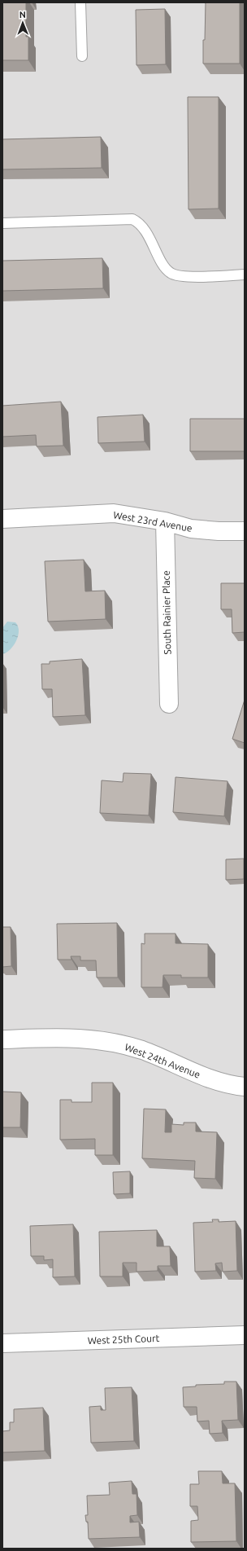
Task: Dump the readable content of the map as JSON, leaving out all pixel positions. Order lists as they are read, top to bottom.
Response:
{
  "streets": {
    "street": [
      "West 23rd Avenue",
      "South Rainier Place",
      "West 24th Avenue",
      "West 25th Court"
    ]
  },
  "crossings": [
    ["West 23rd Avenue", "South Rainier Place"]
  ],
  "north": "top"
}
